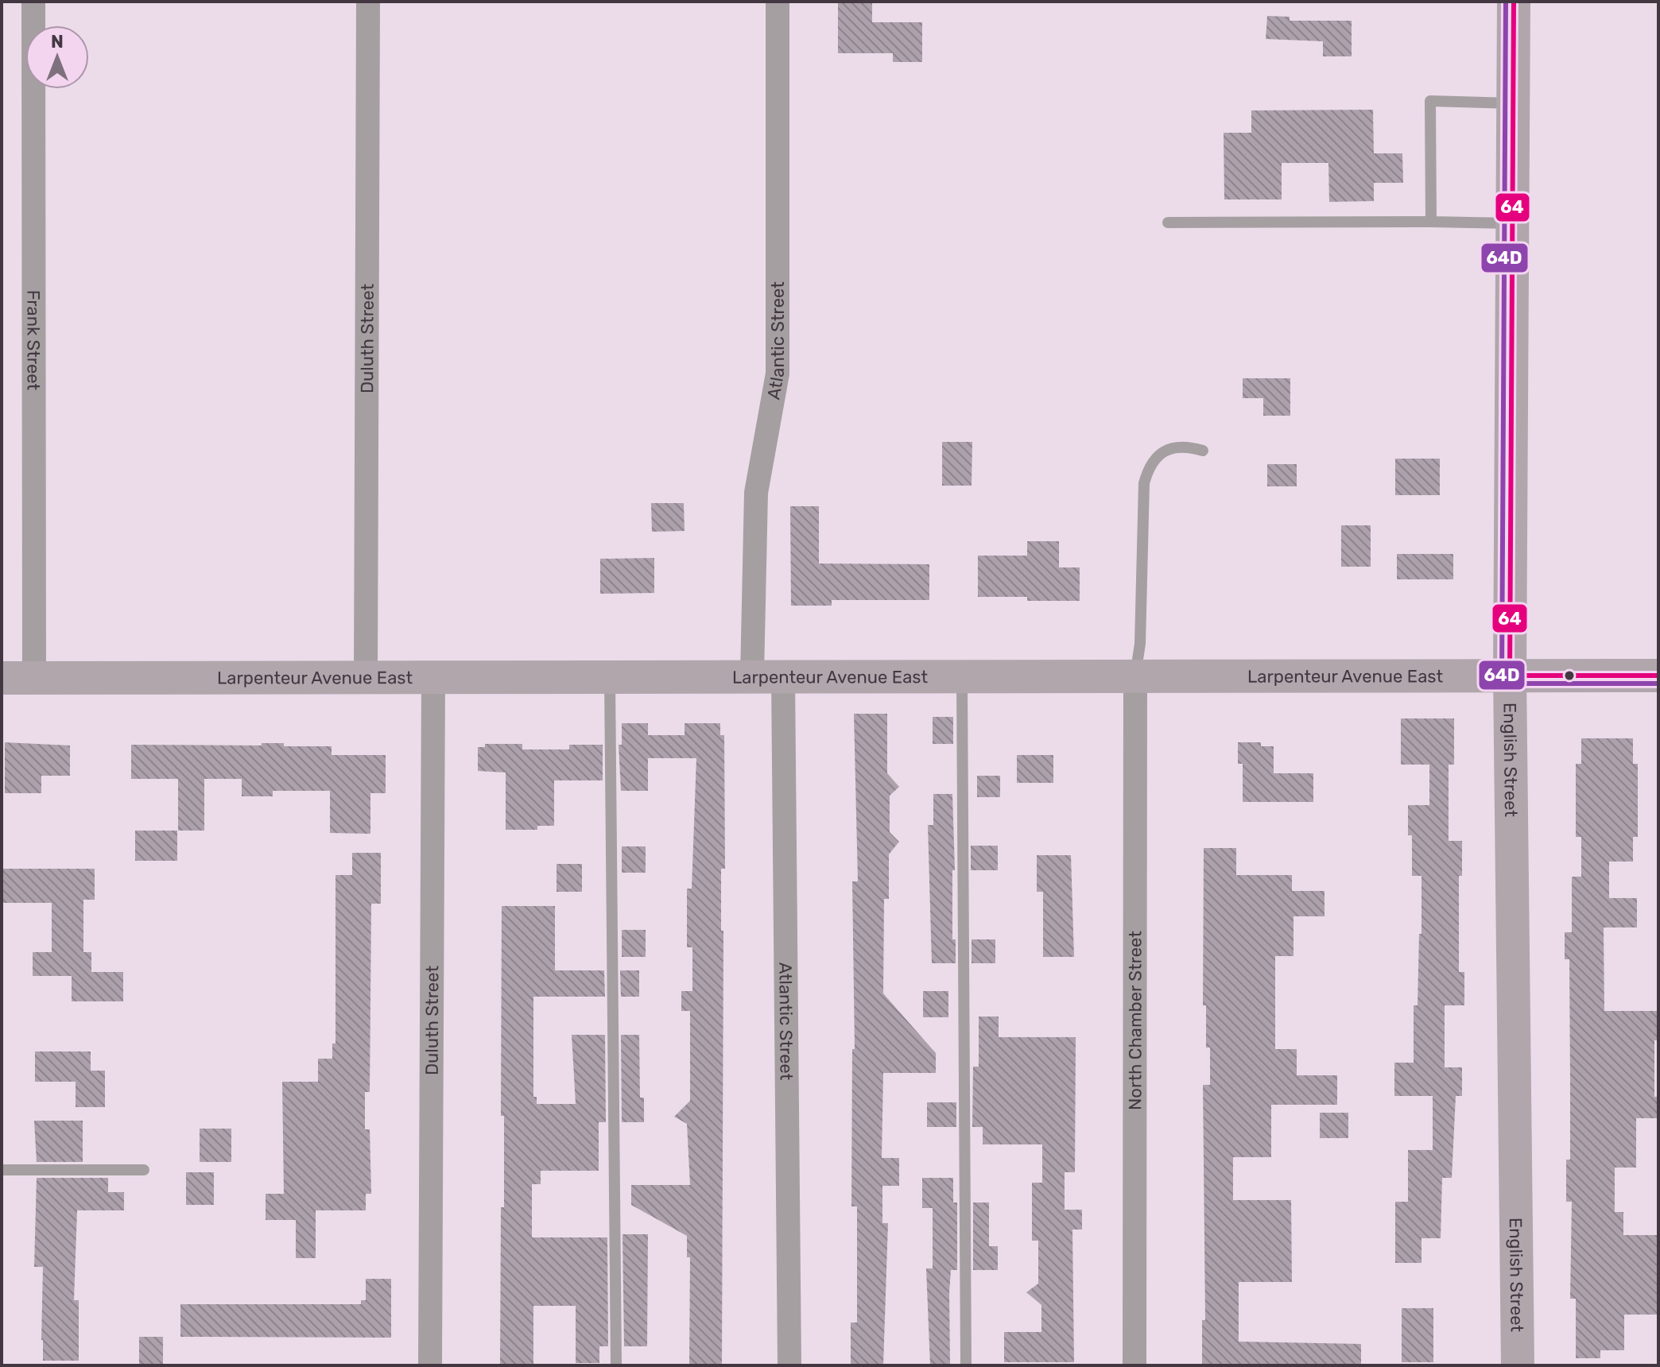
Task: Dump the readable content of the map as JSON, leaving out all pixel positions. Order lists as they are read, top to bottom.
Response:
{
  "streets": {
    "street": [
      "Duluth Street",
      "Atlantic Street",
      "Frank Street",
      "Larpenteur Avenue East",
      "English Street",
      "North Chamber Street"
    ]
  },
  "crossings": [
    ["Duluth Street", "Larpenteur Avenue East"],
    ["Atlantic Street", "Larpenteur Avenue East"],
    ["Frank Street", "Larpenteur Avenue East"],
    ["Larpenteur Avenue East", "English Street"],
    ["Larpenteur Avenue East", "North Chamber Street"]
  ],
  "lines": ["transit line 64", "transit line 64D"],
  "north": "top"
}
